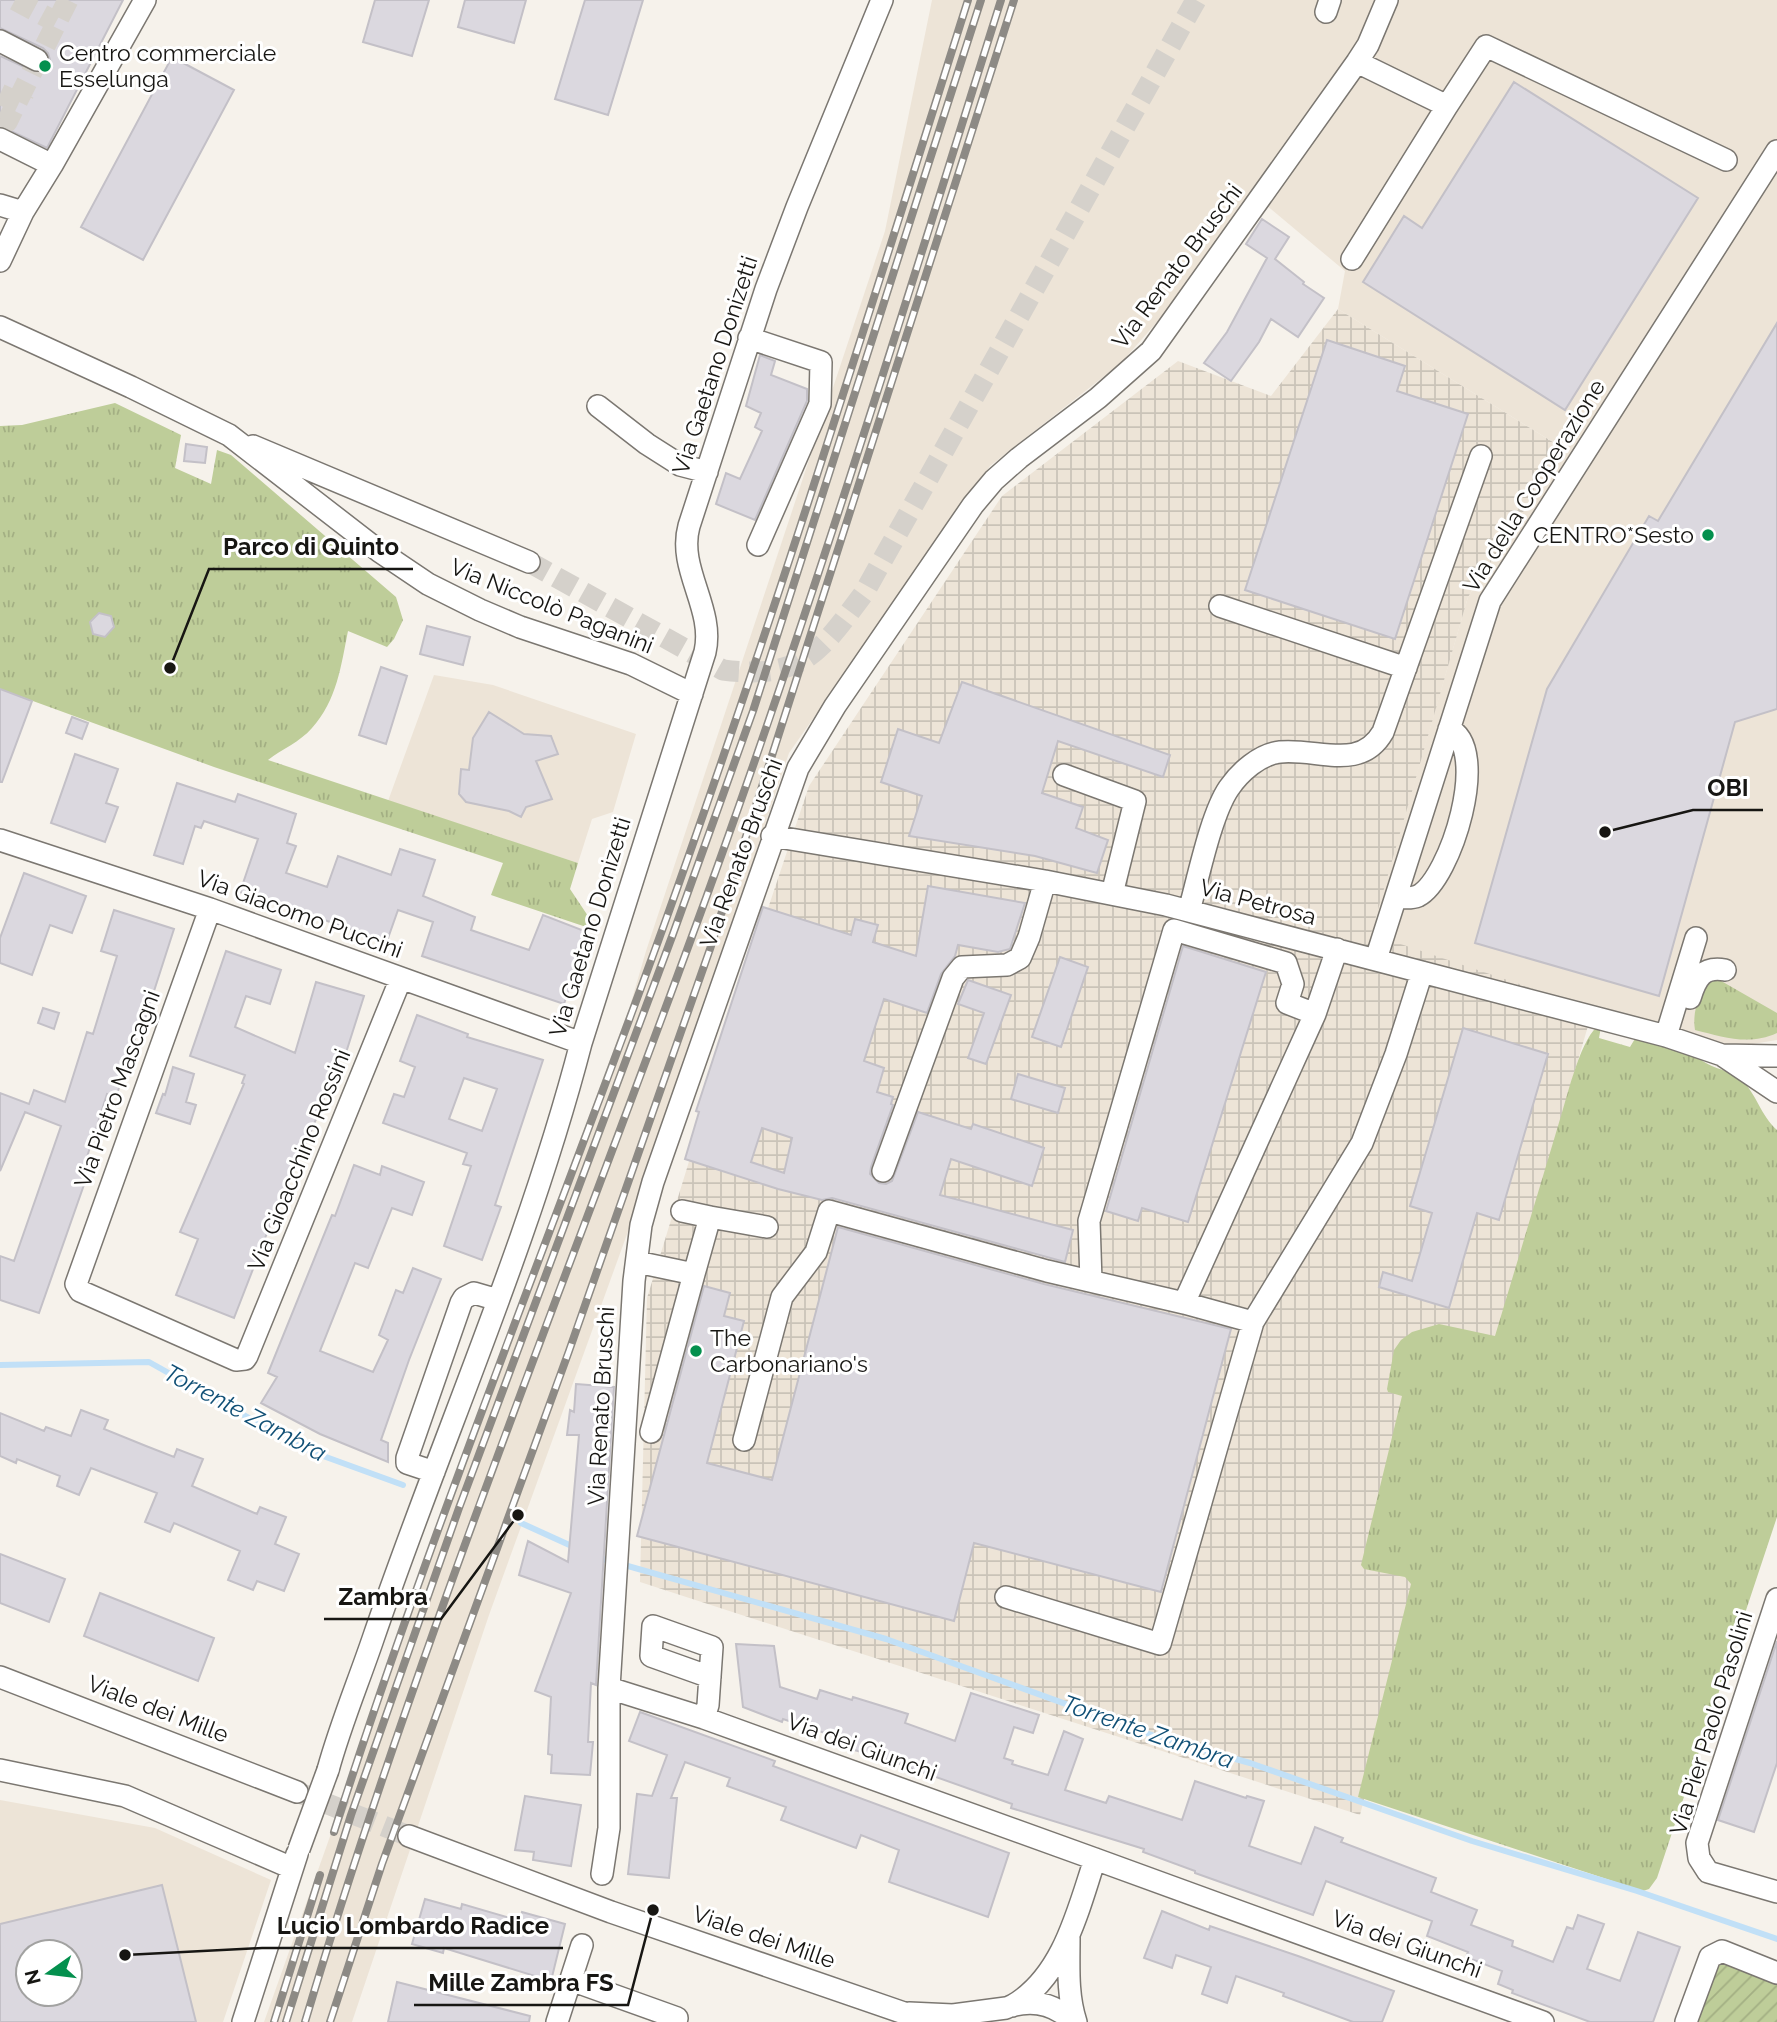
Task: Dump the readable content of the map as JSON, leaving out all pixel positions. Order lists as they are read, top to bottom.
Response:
{
  "streets": {
    "street": [
      "Via Renato Bruschi",
      "Via Gaetano Donizetti",
      "Via della Cooperazione",
      "Via Niccolò Paganini",
      "Via Petrosa",
      "Via Giacomo Puccini",
      "Via Pietro Mascagni",
      "Via Gioacchino Rossini",
      "Viale dei Mille",
      "Via Pier Paolo Pasolini",
      "Via dei Giunchi"
    ]
  },
  "crossings": [
    ["Via Renato Bruschi", "Via Petrosa"],
    ["Via Renato Bruschi", "Via dei Giunchi"],
    ["Via Gaetano Donizetti", "Via Niccolò Paganini"],
    ["Via Gaetano Donizetti", "Via Giacomo Puccini"],
    ["Via della Cooperazione", "Via Petrosa"],
    ["Via Giacomo Puccini", "Via Pietro Mascagni"],
    ["Via Giacomo Puccini", "Via Gioacchino Rossini"],
    ["Via Pietro Mascagni", "Via Gioacchino Rossini"]
  ],
  "water": ["Torrente Zambra"],
  "places": [
    "Centro commerciale Esselunga",
    "CENTRO*Sesto",
    "Parco di Quinto",
    "OBI",
    "The Carbonariano's",
    "Zambra",
    "Mille Zambra FS",
    "Lucio Lombardo Radice"
  ],
  "north": "left"
}
